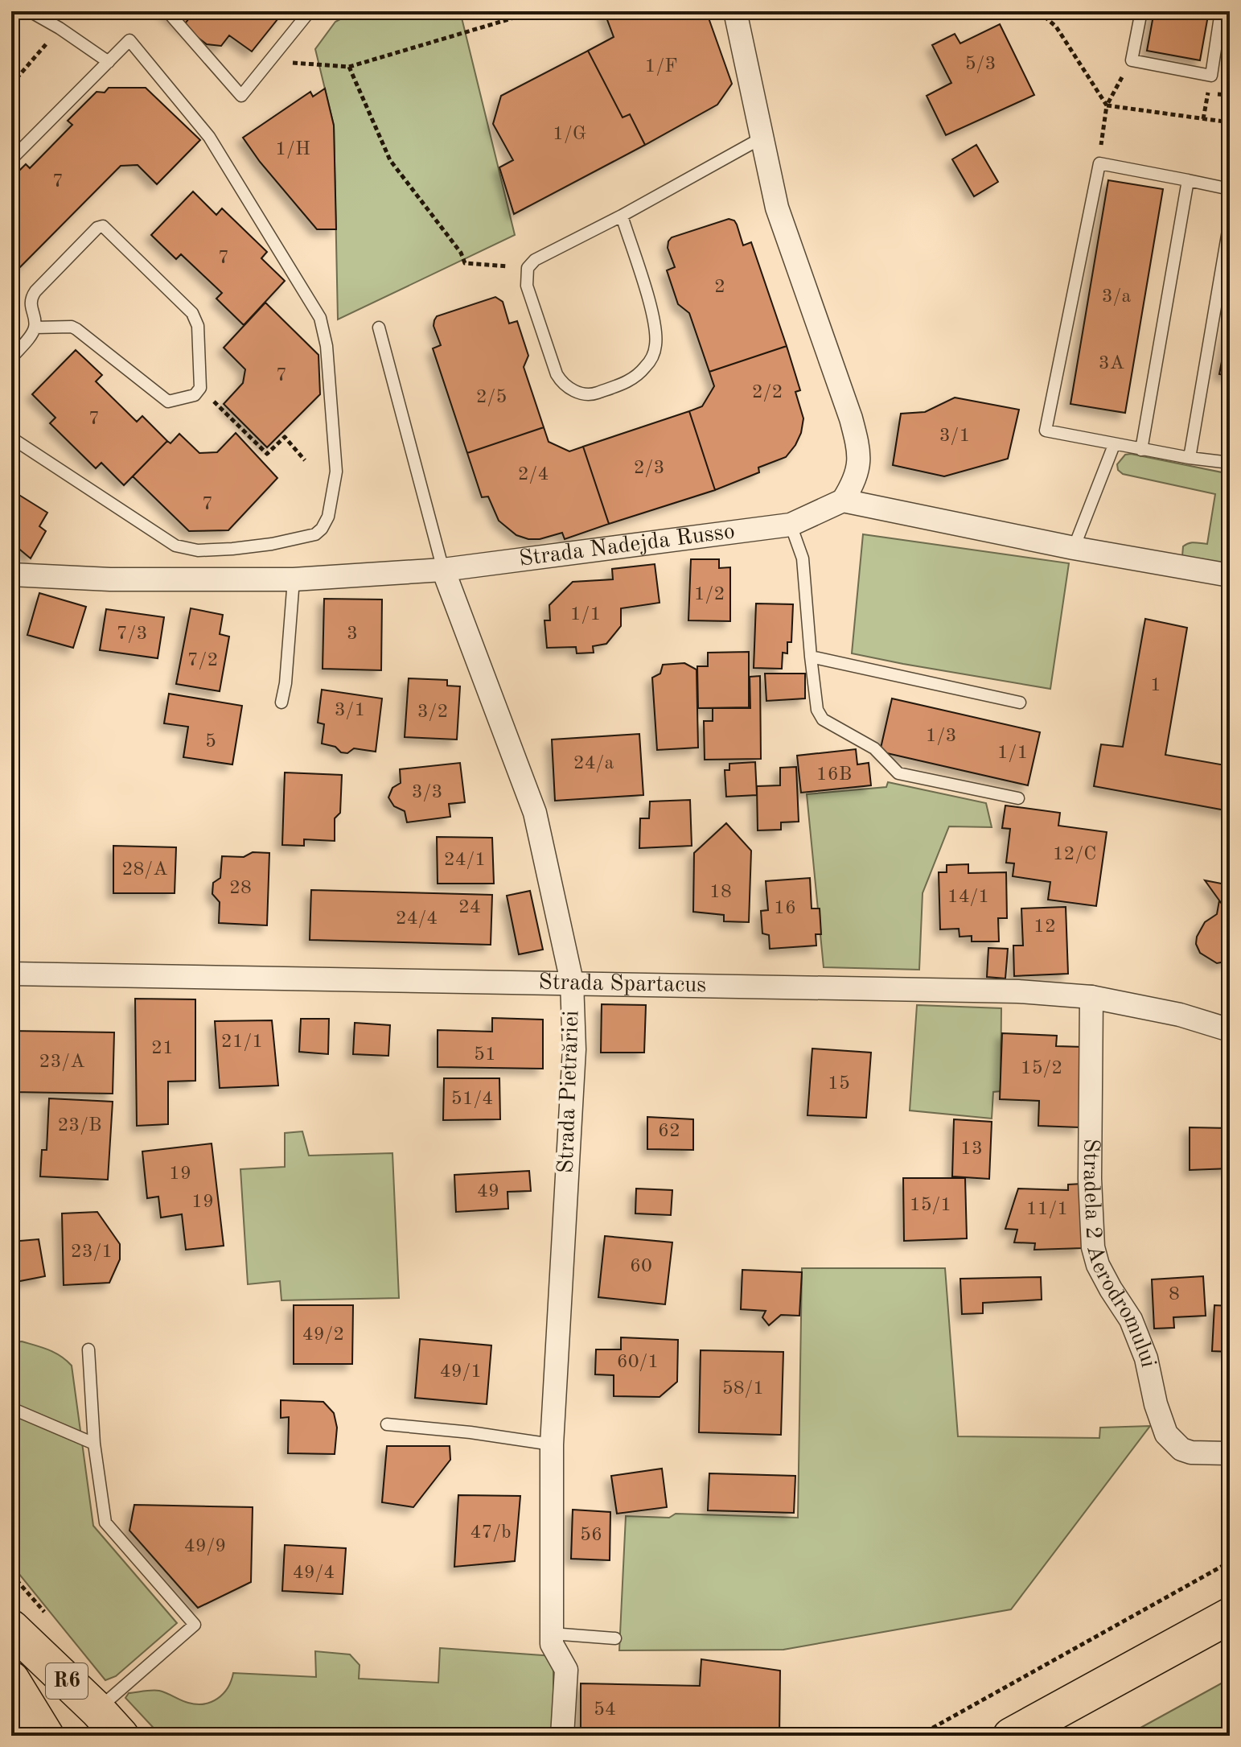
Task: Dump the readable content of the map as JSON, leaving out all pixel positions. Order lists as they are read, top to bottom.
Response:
{
  "streets": {
    "main road": ["R6"],
    "street": [
      "Strada Nadejda Russo",
      "Strada Spartacus",
      "Strada Pietrăriei",
      "Stradela 2 Aerodromului"
    ]
  },
  "crossings": [
    ["Strada Nadejda Russo", "Strada Pietrăriei"],
    ["Strada Spartacus", "Strada Pietrăriei"],
    ["Strada Spartacus", "Stradela 2 Aerodromului"]
  ],
  "house_numbers": [
    "5/3",
    "1/F",
    "1/G",
    "1/H",
    "7",
    "7",
    "2",
    "3/a",
    "3A",
    "7",
    "2/2",
    "2/5",
    "7",
    "3/1",
    "2/3",
    "2/4",
    "7",
    "1/2",
    "1/1",
    "7/3",
    "3",
    "7/2",
    "1",
    "3/1",
    "3/2",
    "1/3",
    "5",
    "1/1",
    "24/a",
    "16B",
    "3/3",
    "12/C",
    "24/1",
    "28/A",
    "28",
    "18",
    "14/1",
    "24",
    "16",
    "24/4",
    "12",
    "21/1",
    "21",
    "51",
    "23/A",
    "15/2",
    "15",
    "51/4",
    "23/B",
    "62",
    "13",
    "19",
    "49",
    "19",
    "15/1",
    "11/1",
    "23/1",
    "60",
    "8",
    "49/2",
    "60/1",
    "49/1",
    "58/1",
    "47/b",
    "56",
    "49/9",
    "49/4",
    "54"
  ]
}
